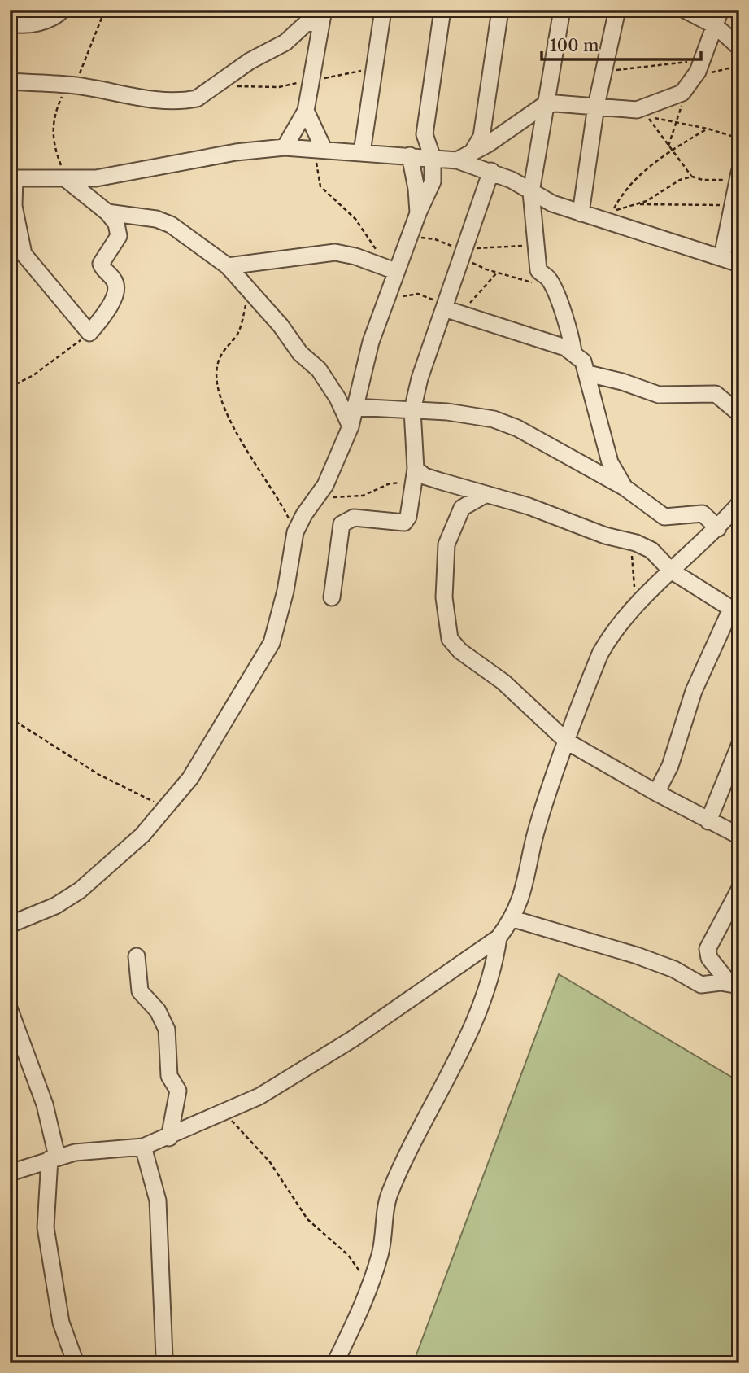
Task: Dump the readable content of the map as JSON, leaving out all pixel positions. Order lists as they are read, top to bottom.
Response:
{
  "scale_bar": "100 m"
}
